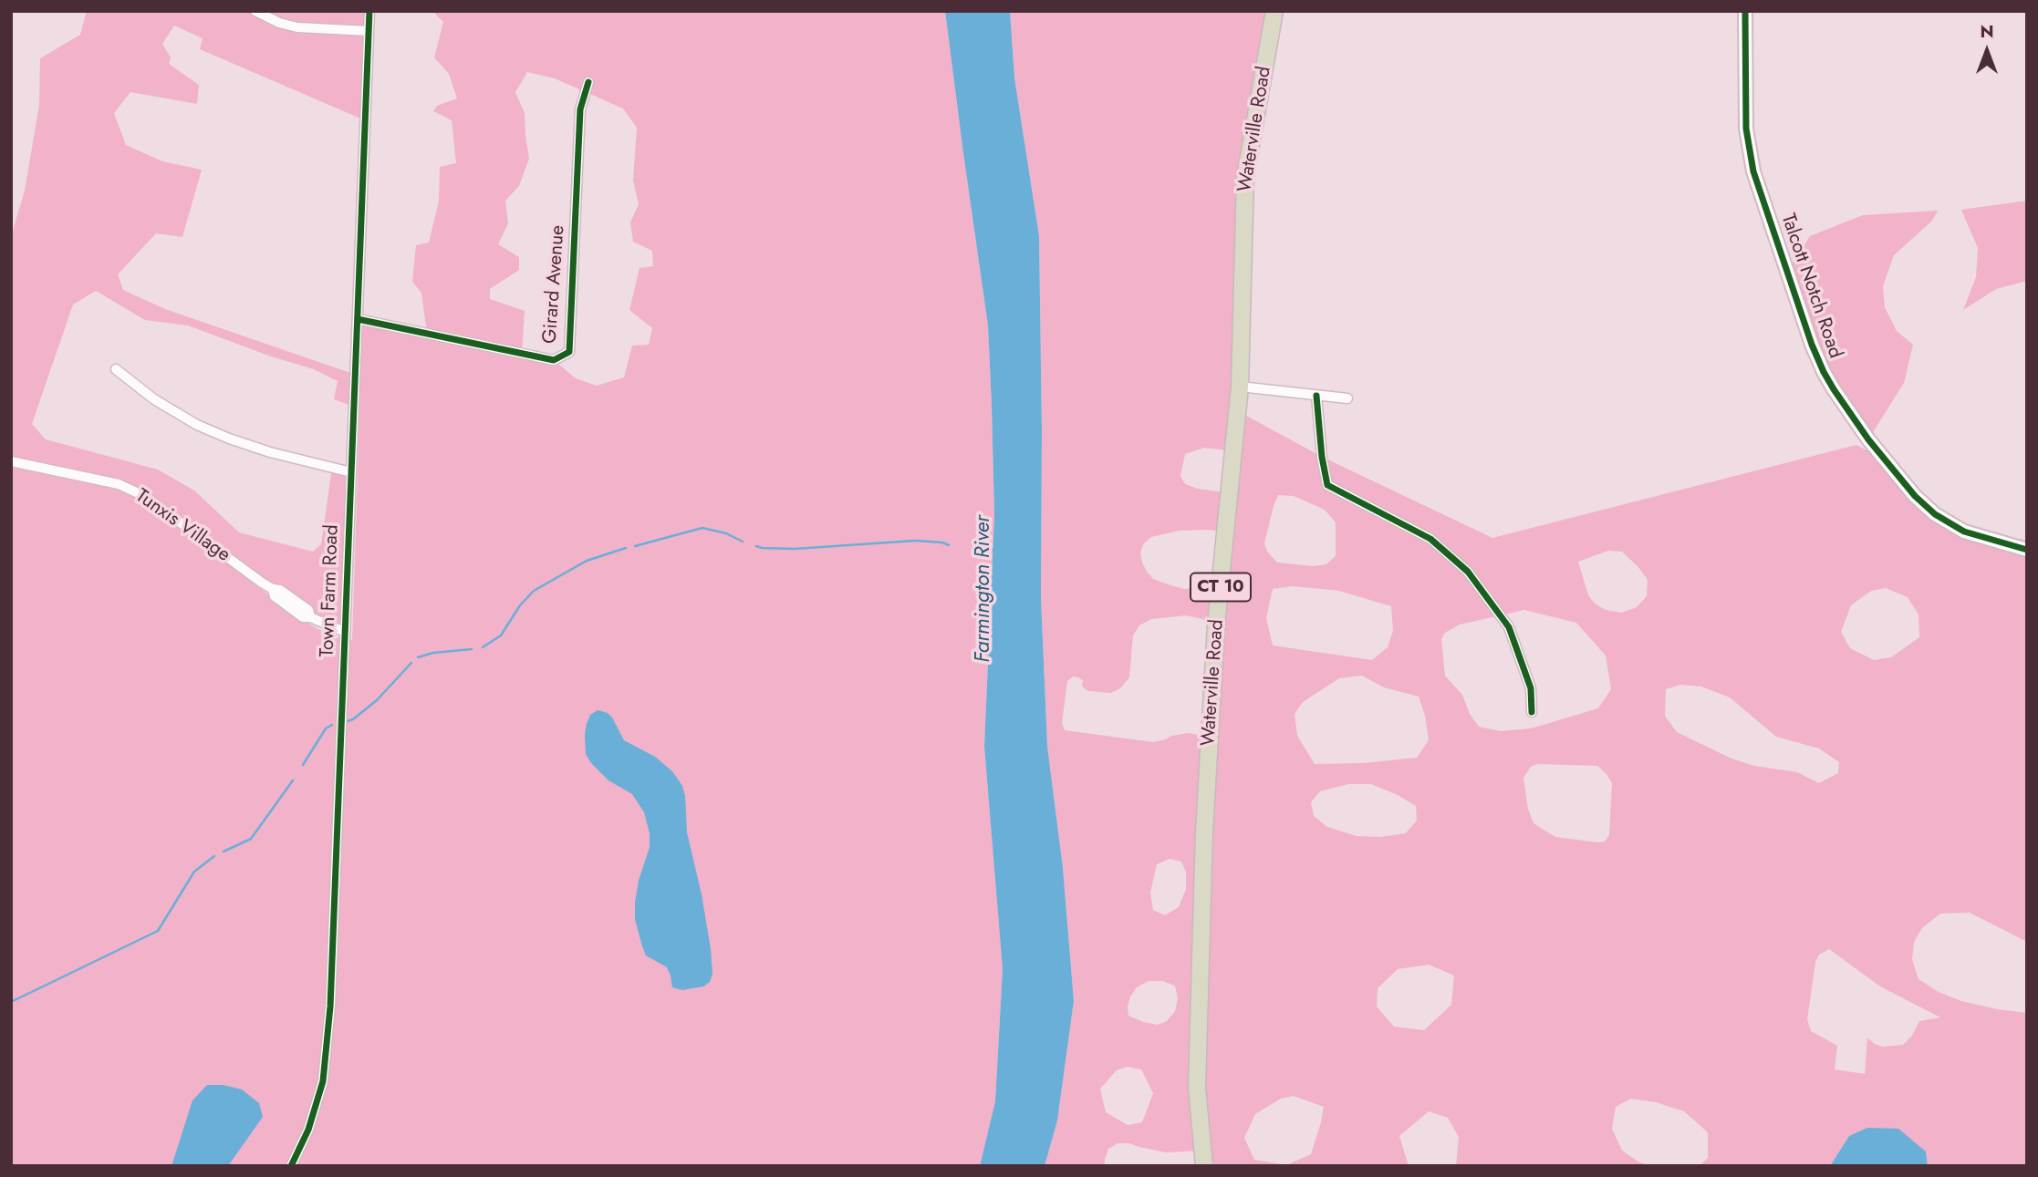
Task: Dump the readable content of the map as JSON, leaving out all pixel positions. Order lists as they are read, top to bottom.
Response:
{
  "streets": {
    "highway": ["Waterville Road", "CT 10"],
    "street": [
      "Girard Avenue",
      "Talcott Notch Road",
      "Tunxis Village",
      "Town Farm Road"
    ]
  },
  "crossings": [
    ["Girard Avenue", "Town Farm Road"],
    ["Tunxis Village", "Town Farm Road"]
  ],
  "water": ["Farmington River"],
  "north": "top"
}
